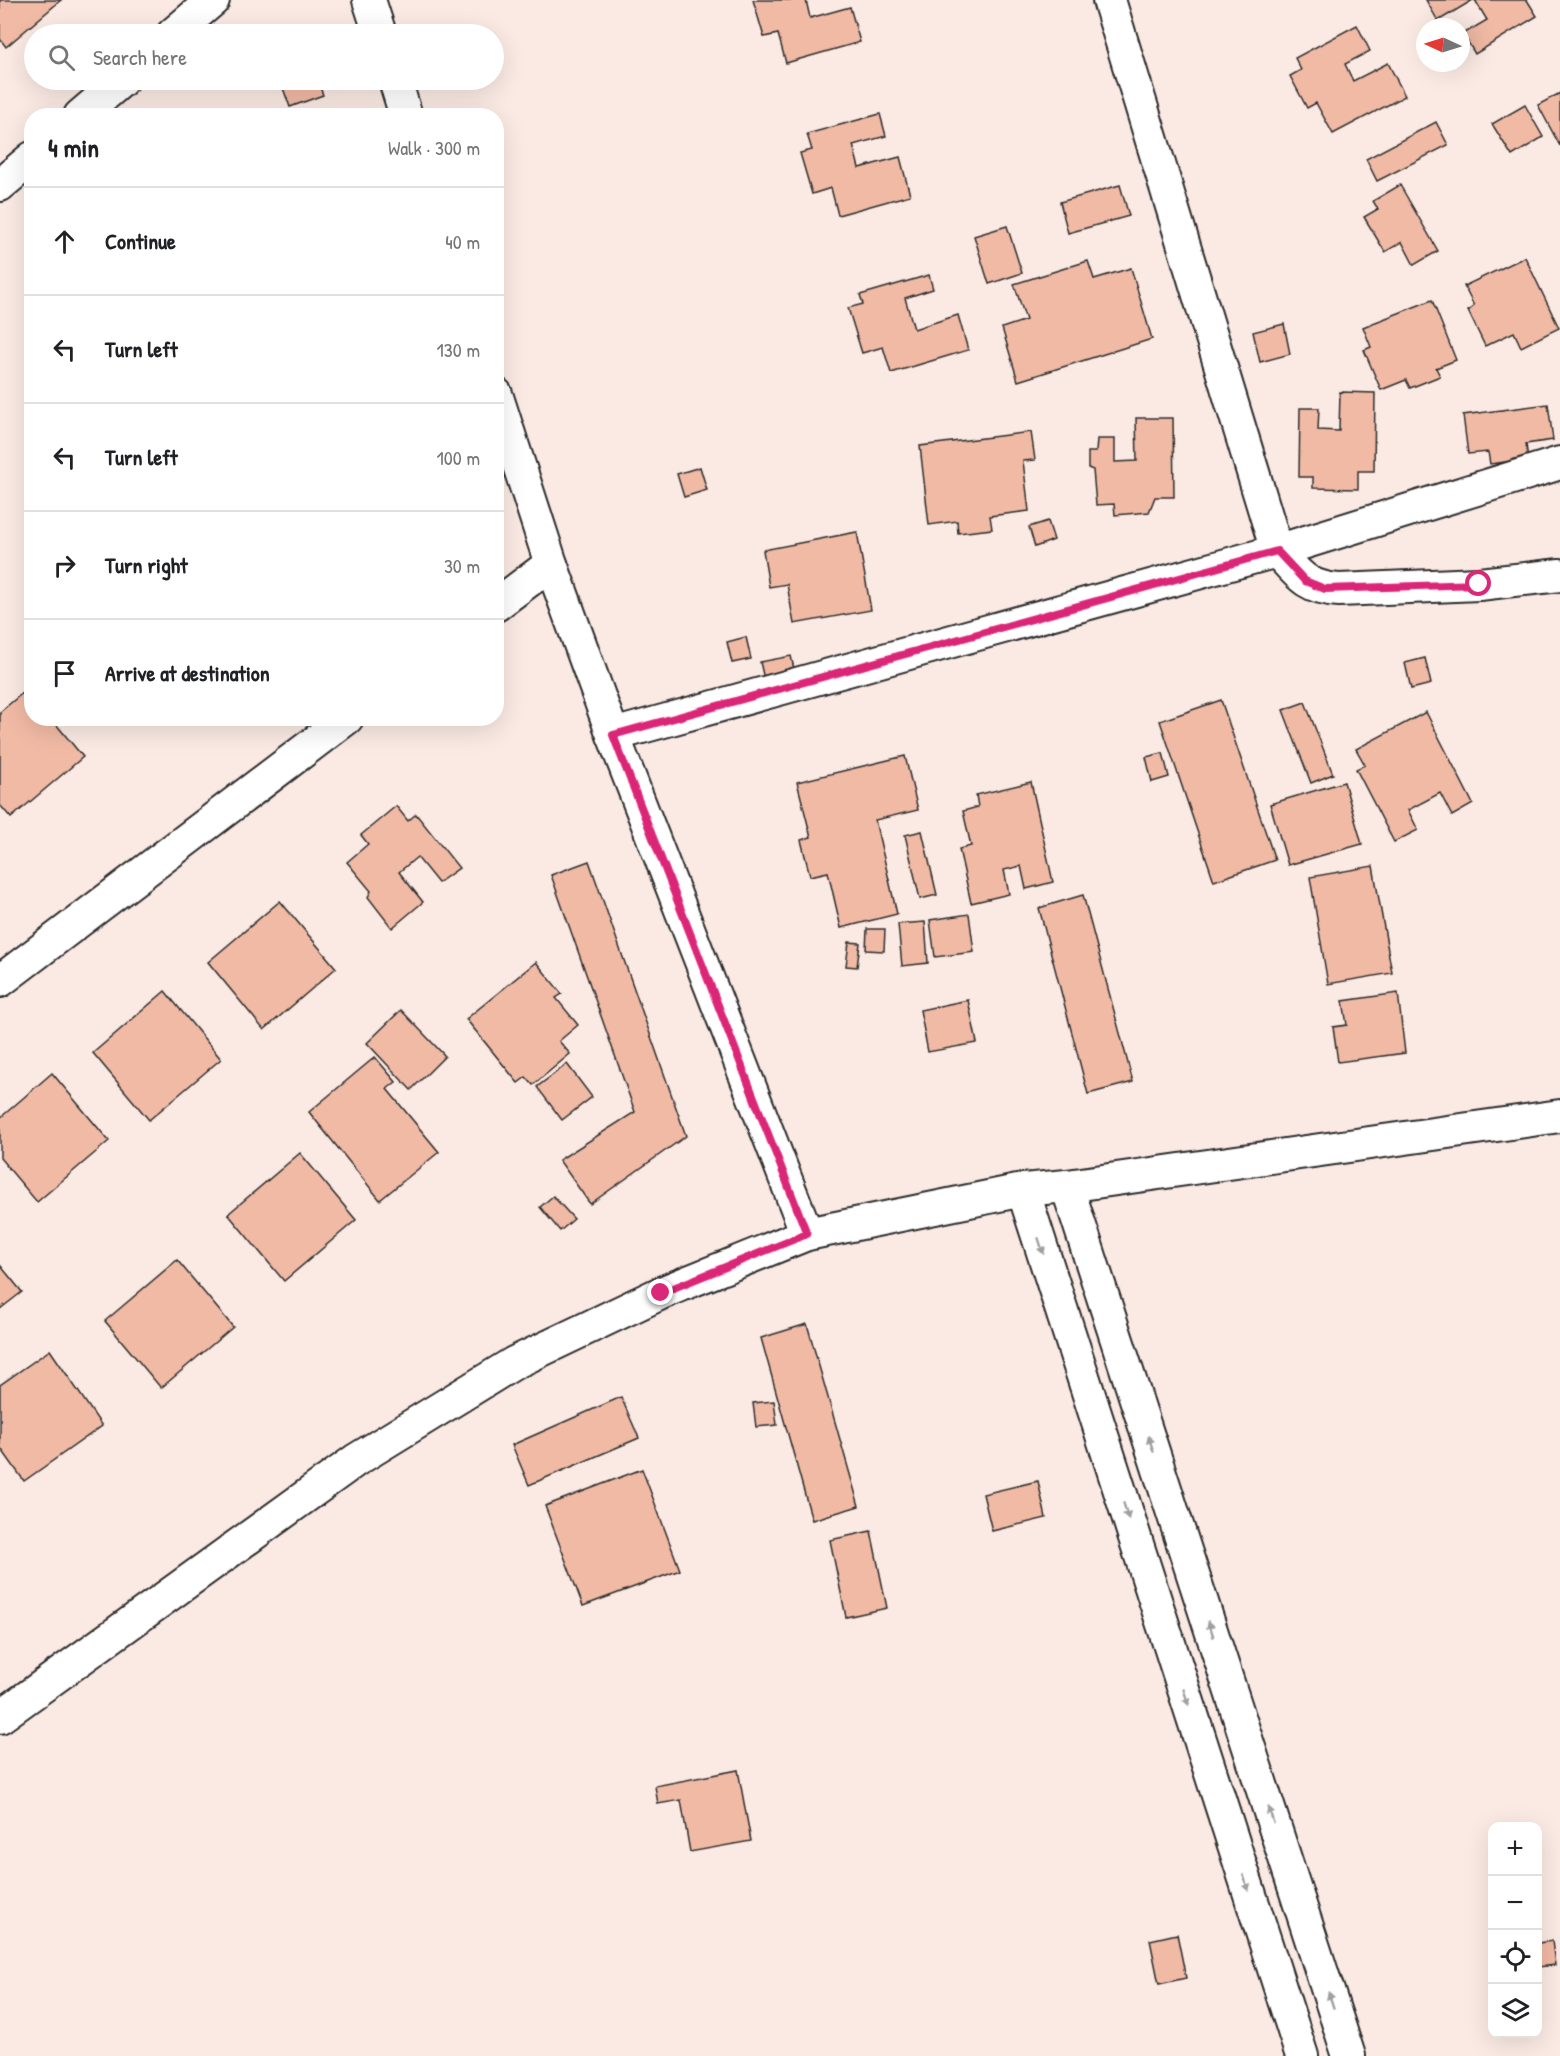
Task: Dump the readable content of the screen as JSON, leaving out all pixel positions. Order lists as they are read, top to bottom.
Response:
{
  "north": "left",
  "page": {
    "search": "Search here",
    "heading": ["4 min", "Walk · 300 m"],
    "list": [
      ["Continue", "40 m"],
      ["Turn left", "130 m"],
      ["Turn left", "100 m"],
      ["Turn right", "30 m"],
      "Arrive at destination"
    ],
    "map_buttons": ["+", "−"]
  }
}
